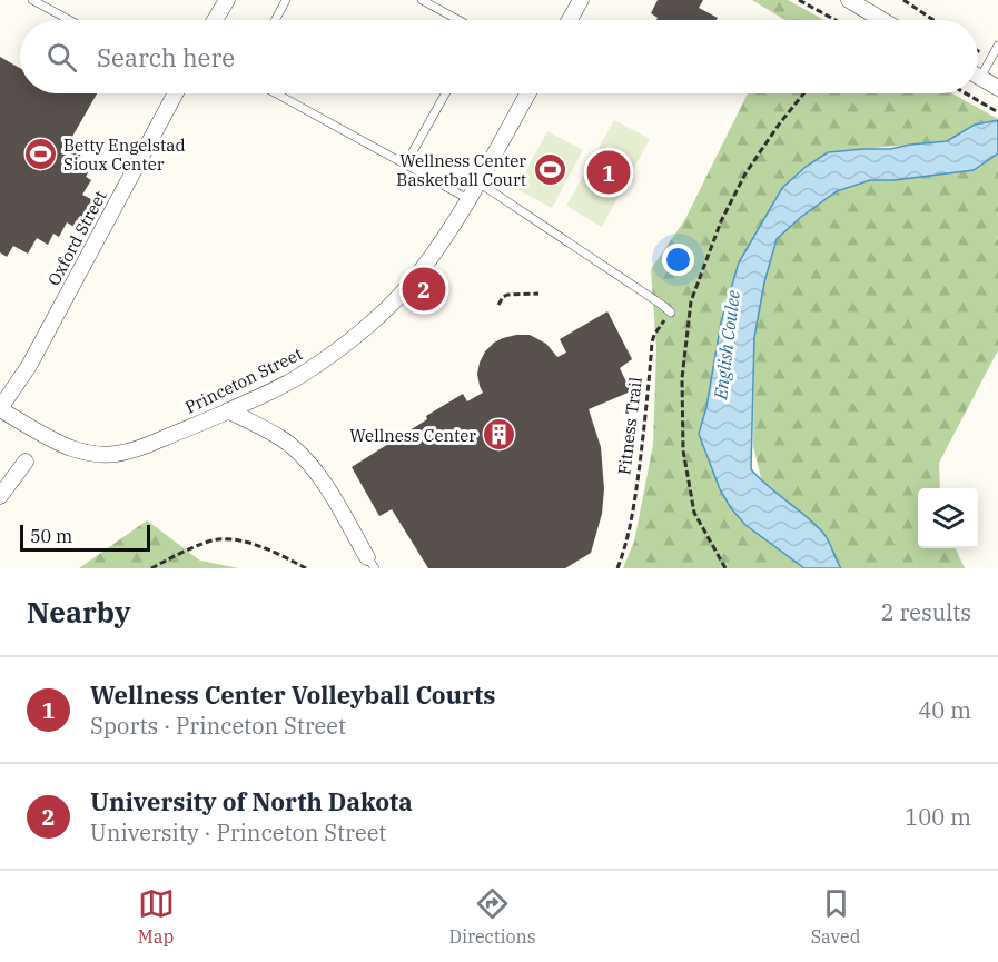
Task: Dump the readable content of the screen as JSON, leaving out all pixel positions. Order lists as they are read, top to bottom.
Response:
{
  "streets": {
    "street": ["Oxford Street", "Princeton Street"],
    "path": ["Fitness Trail"]
  },
  "crossings": [
    ["Oxford Street", "Princeton Street"]
  ],
  "water": ["English Coulee"],
  "places": {
    "sports": ["Betty Engelstad Sioux Center", "Wellness Center Basketball Court"],
    "building": ["Wellness Center"]
  },
  "scale_bar": "50 m",
  "page": {
    "search": "Search here",
    "pins": ["1", "2"],
    "scale": "50 m",
    "heading": ["Nearby", "2 results"],
    "list": [
      {
        "mark": "1",
        "name": "Wellness Center Volleyball Courts",
        "note": "Sports · Princeton Street",
        "value": "40 m"
      },
      {
        "mark": "2",
        "name": "University of North Dakota",
        "note": "University · Princeton Street",
        "value": "100 m"
      }
    ],
    "nav": ["Map", "Directions", "Saved"]
  }
}
